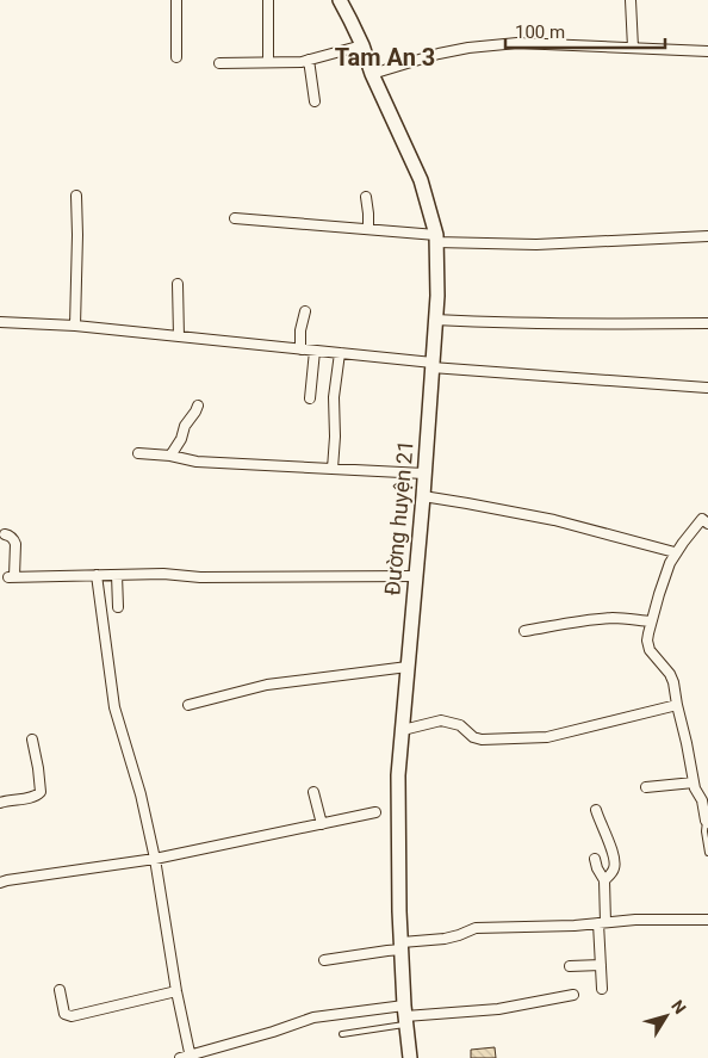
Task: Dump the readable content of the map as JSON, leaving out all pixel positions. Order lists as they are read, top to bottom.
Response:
{
  "streets": {
    "street": ["Đường huyện 21"]
  },
  "districts": ["Tam An 3"],
  "scale_bar": "100 m",
  "north": "top right"
}
